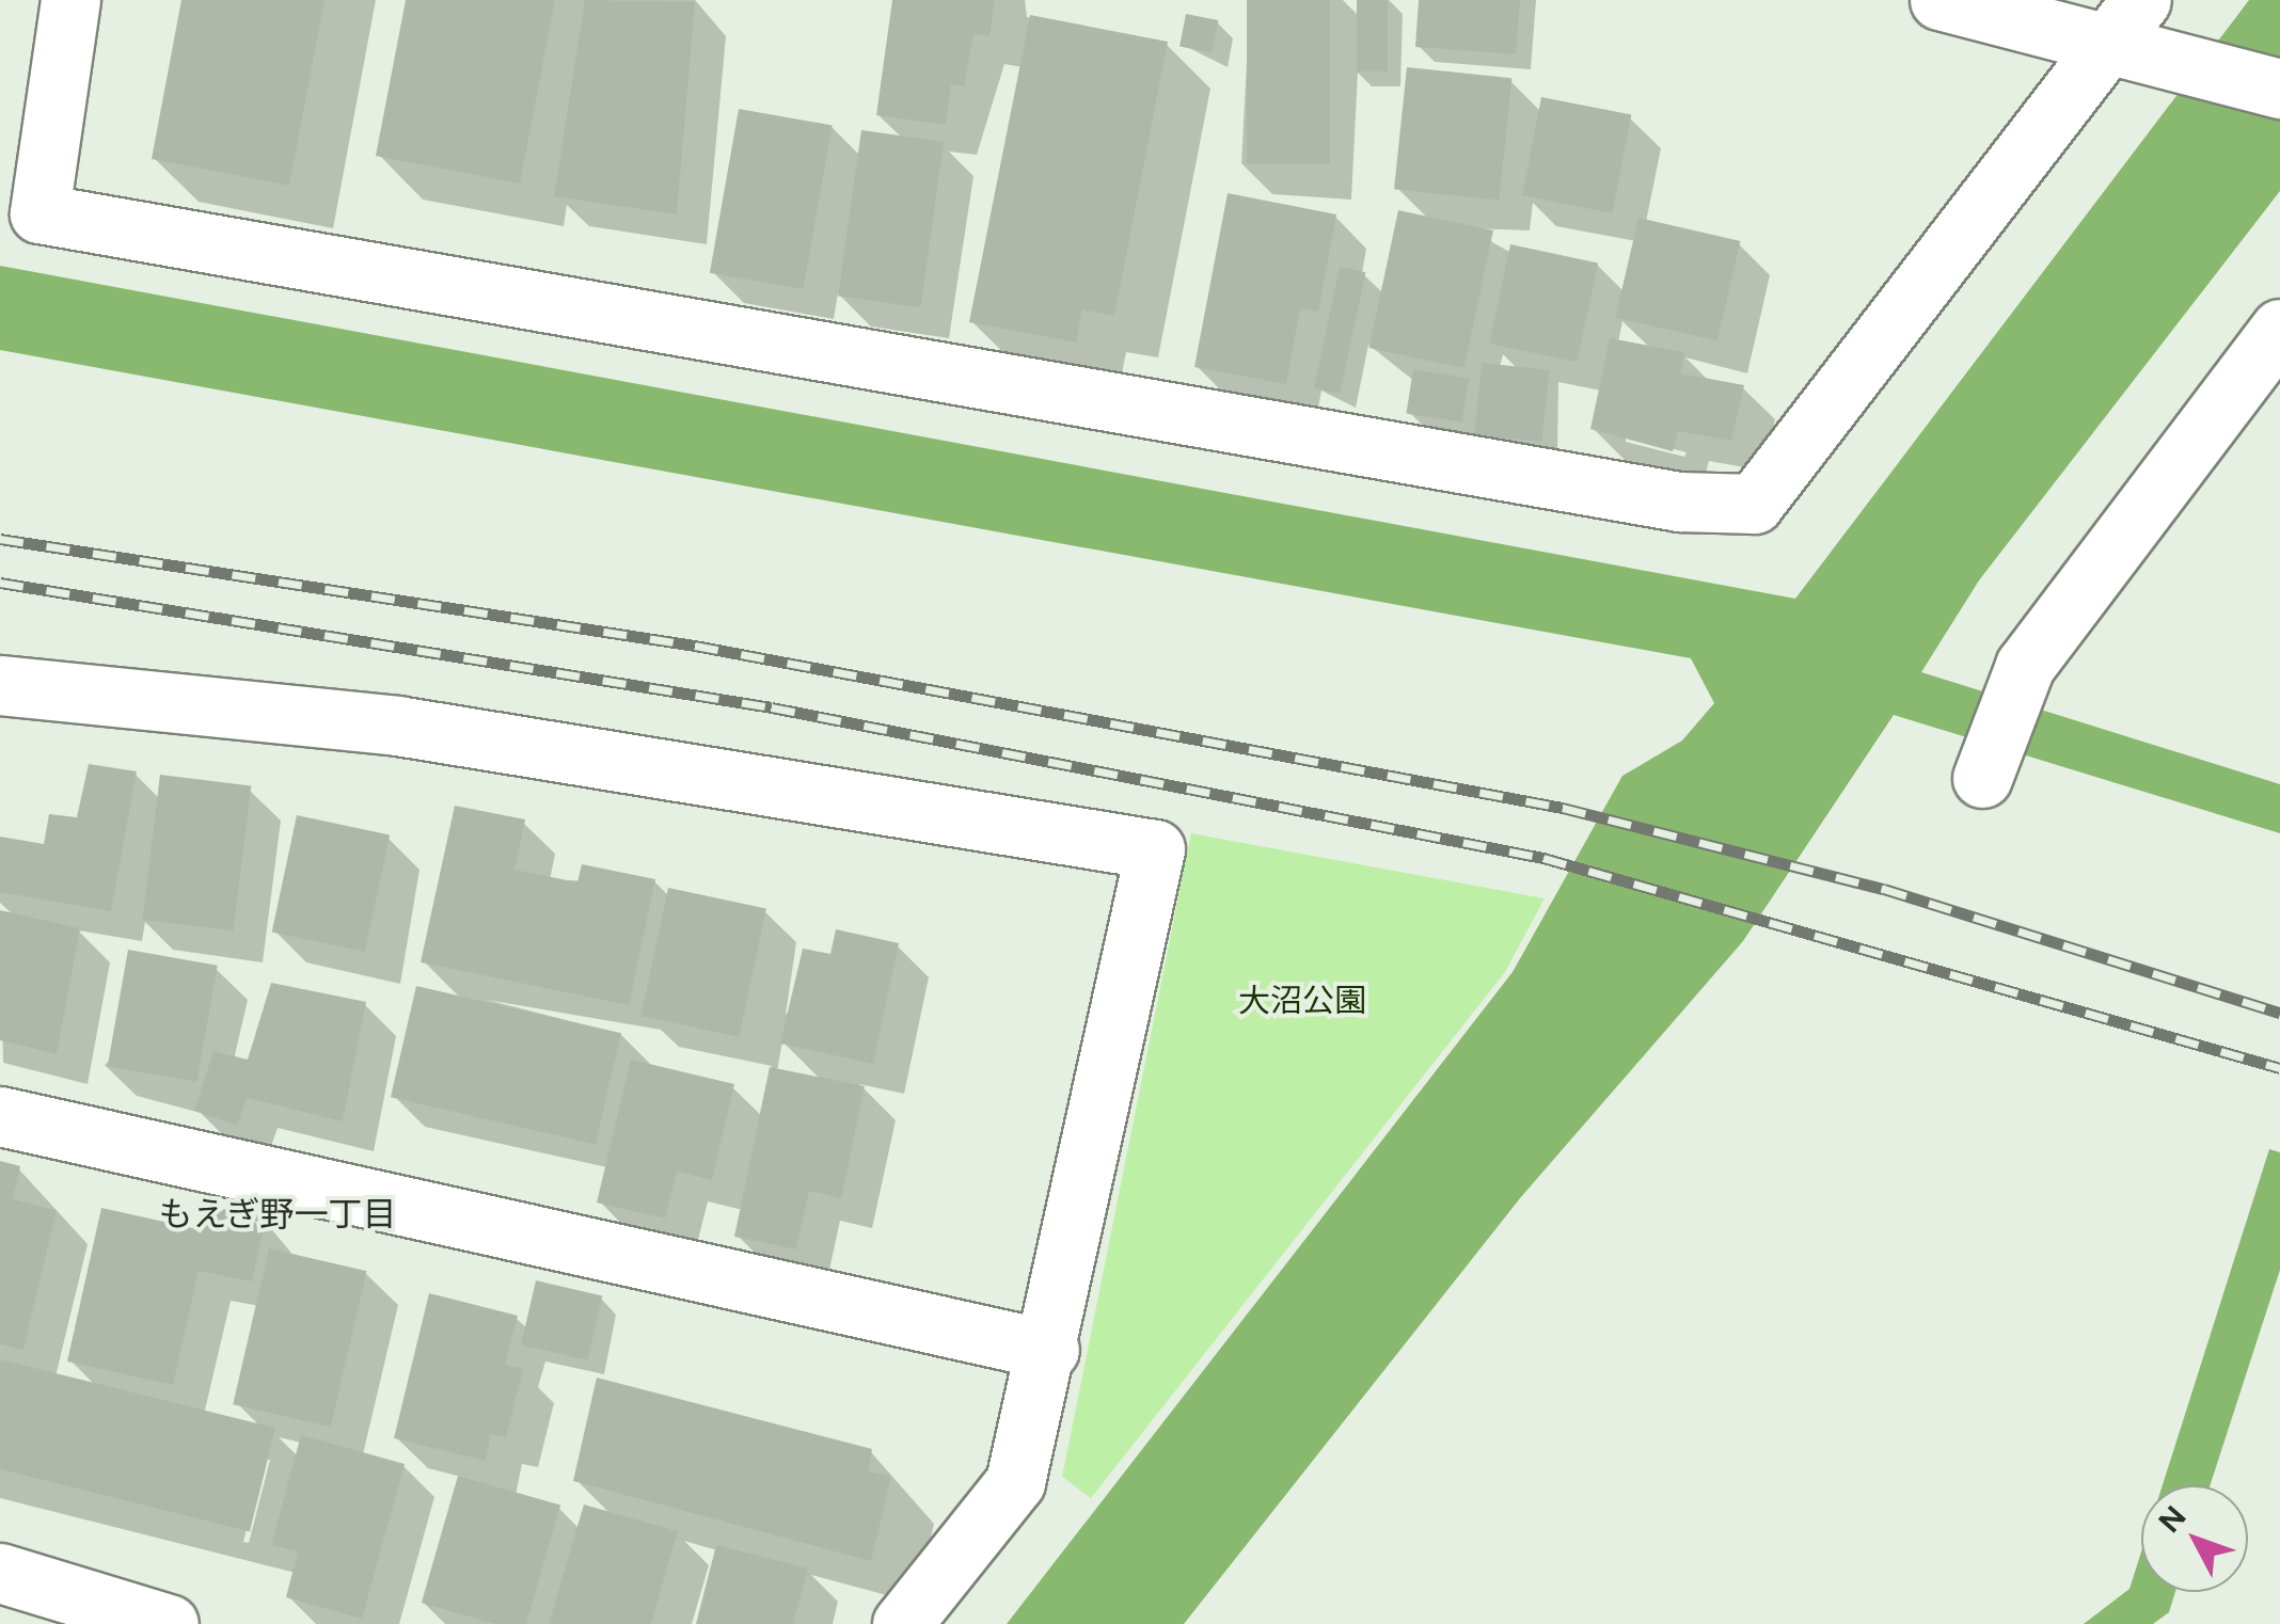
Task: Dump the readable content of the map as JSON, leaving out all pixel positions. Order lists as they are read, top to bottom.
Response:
{
  "districts": ["もえぎ野一丁目"],
  "parks": ["大沼公園"],
  "north": "top left"
}
